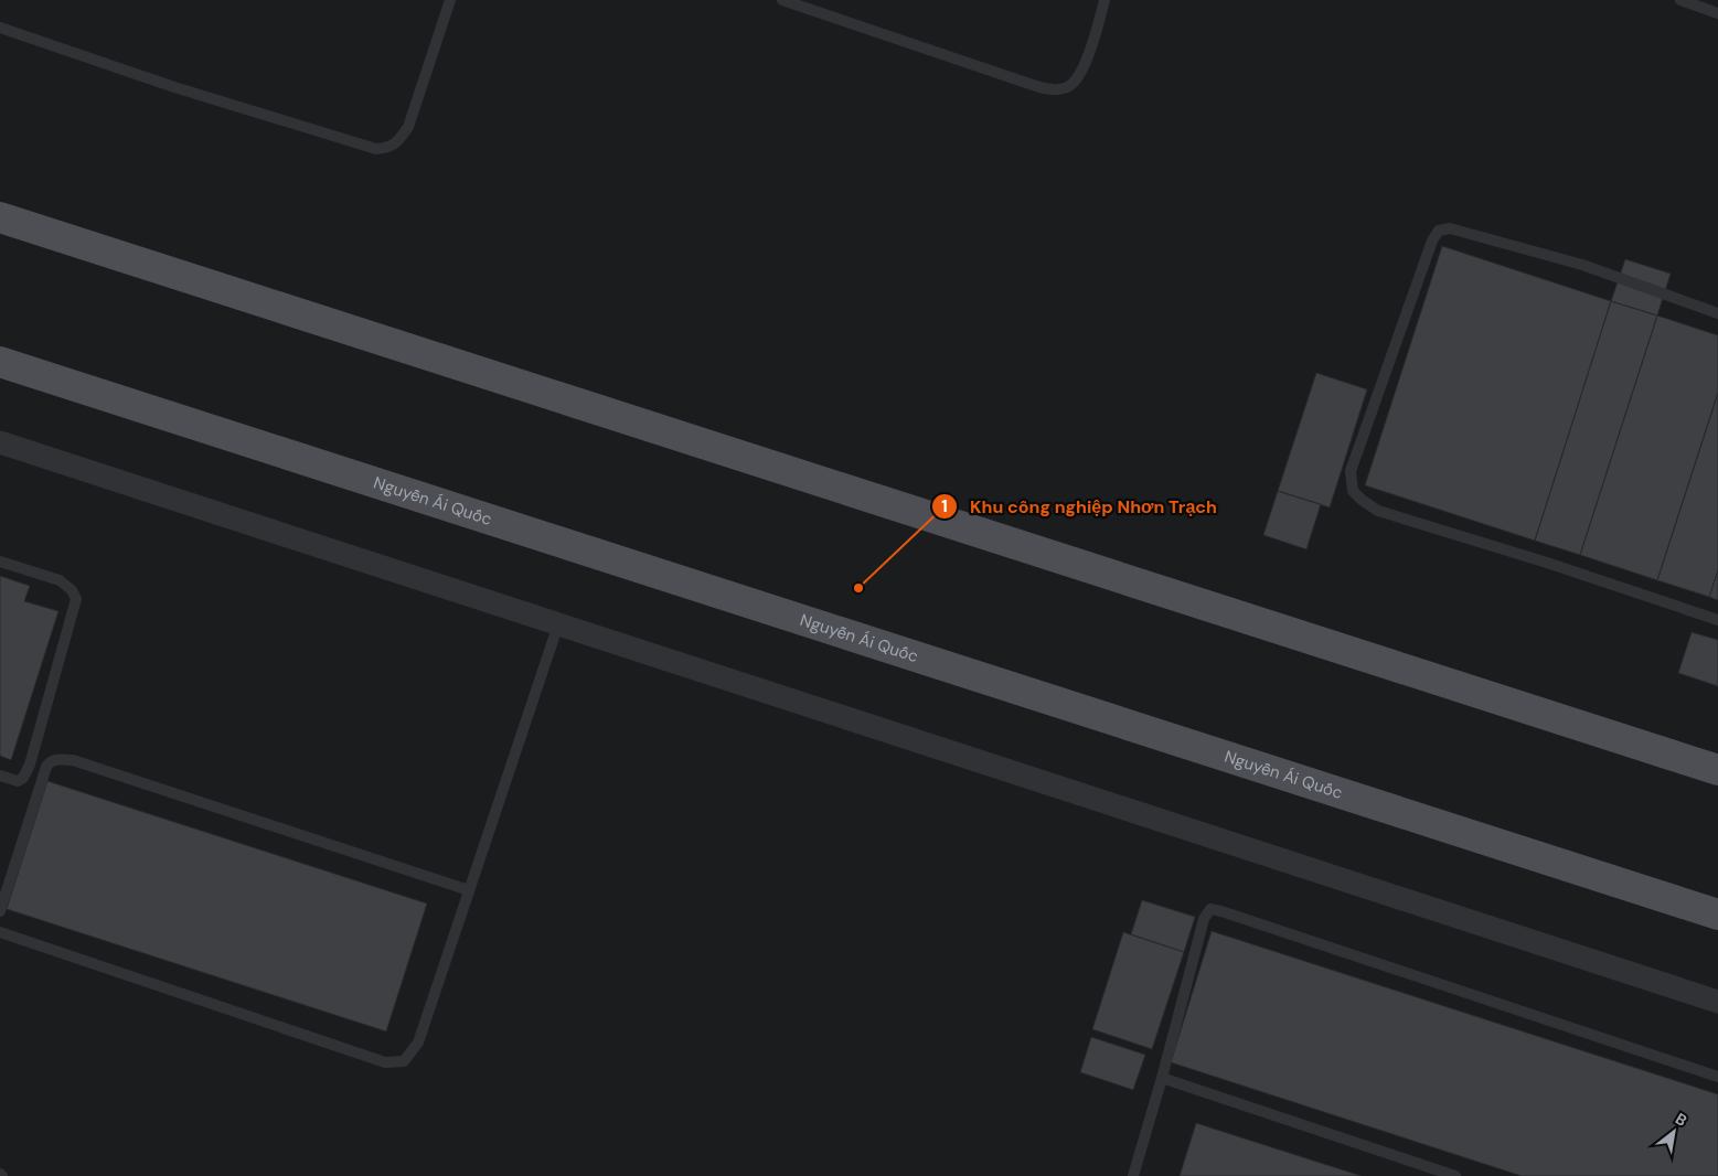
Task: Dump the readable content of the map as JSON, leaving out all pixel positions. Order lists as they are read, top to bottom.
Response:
{
  "streets": {
    "main road": ["Nguyễn Ái Quốc"]
  },
  "places": ["Khu công nghiệp Nhơn Trạch"],
  "north": "top right"
}
